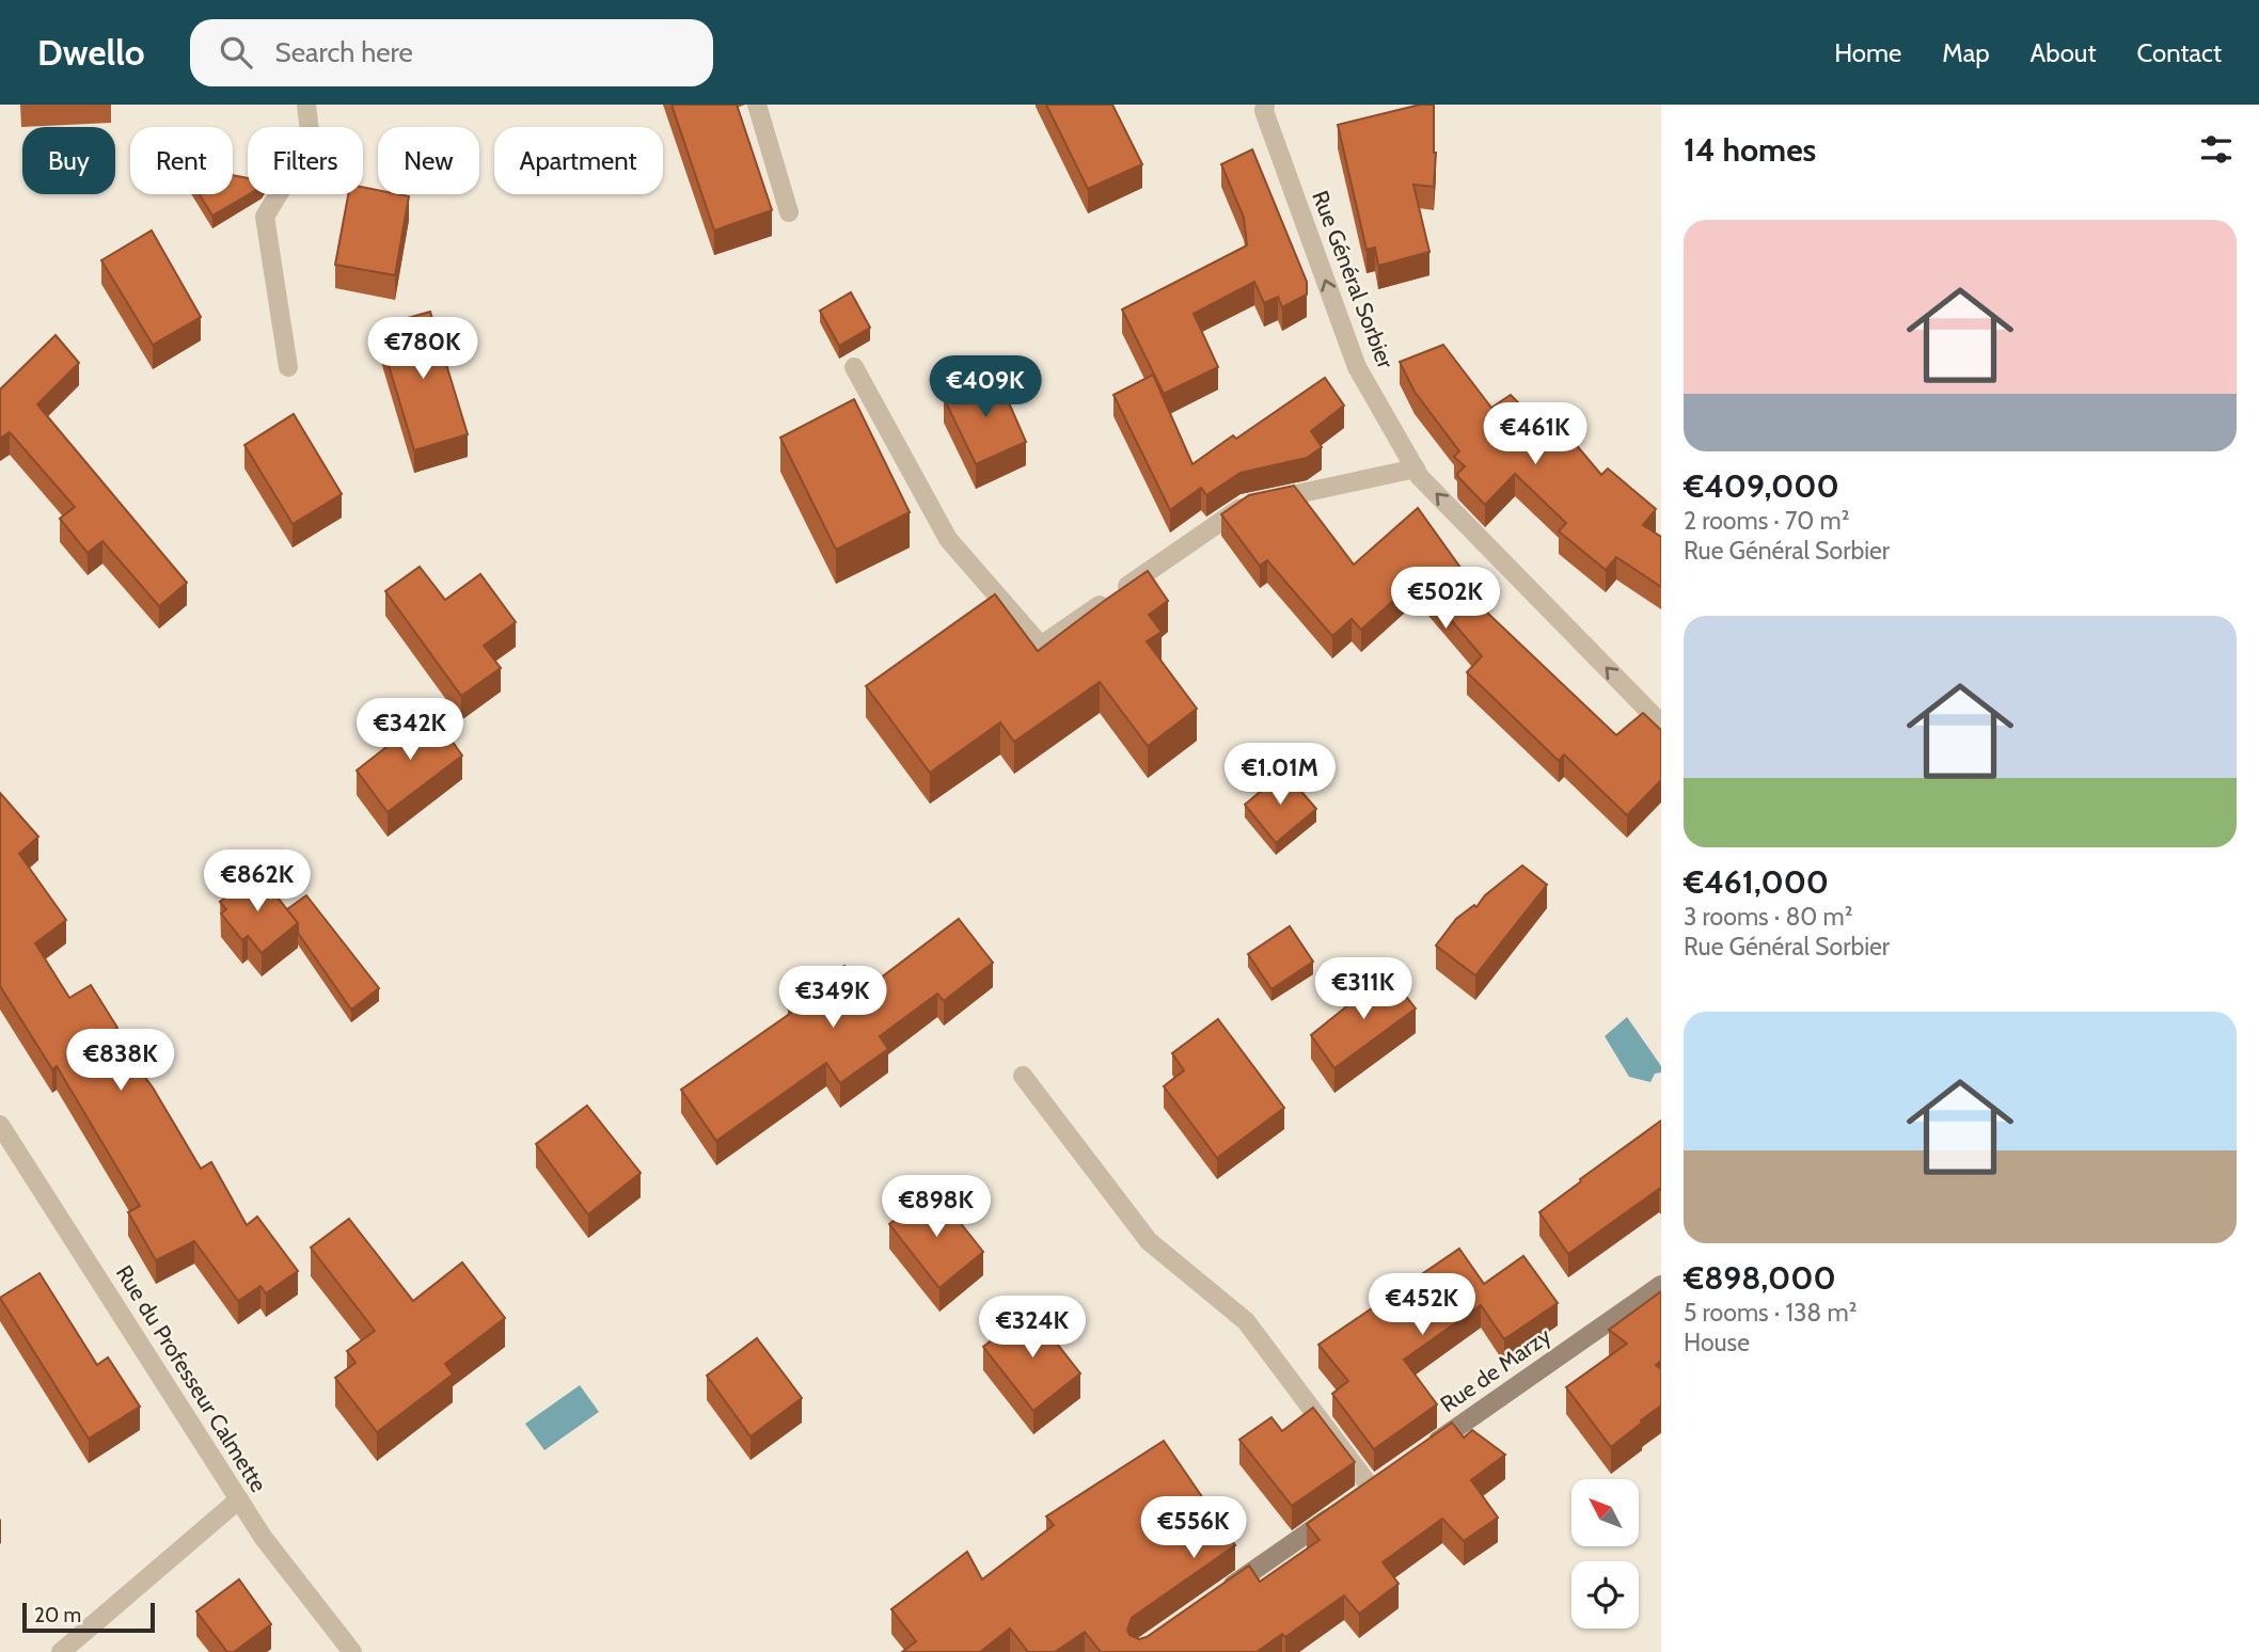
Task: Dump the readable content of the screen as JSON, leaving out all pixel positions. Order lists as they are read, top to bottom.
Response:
{
  "streets": {
    "main road": ["Rue de Marzy"],
    "street": ["Rue Général Sorbier", "Rue du Professeur Calmette"]
  },
  "one_way": ["Rue Général Sorbier"],
  "scale_bar": "20 m",
  "north": "top left",
  "page": {
    "header": "Dwello",
    "search": "Search here",
    "nav": [
      "Home",
      "Map",
      "About",
      "Contact"
    ],
    "heading": "14 homes",
    "chip": [
      "Buy",
      "Rent",
      "Filters",
      "New",
      "Apartment"
    ],
    "list": [
      {
        "name": "€409,000",
        "note": "2 rooms · 70 m² · Rue Général Sorbier"
      },
      {
        "name": "€461,000",
        "note": "3 rooms · 80 m² · Rue Général Sorbier"
      },
      {
        "name": "€898,000",
        "note": "5 rooms · 138 m² · House"
      }
    ],
    "price": [
      "€780K",
      "€409K",
      "€461K",
      "€502K",
      "€342K",
      "€1.01M",
      "€862K",
      "€311K",
      "€349K",
      "€838K",
      "€898K",
      "€452K",
      "€324K",
      "€556K"
    ],
    "scale": "20 m"
  }
}
